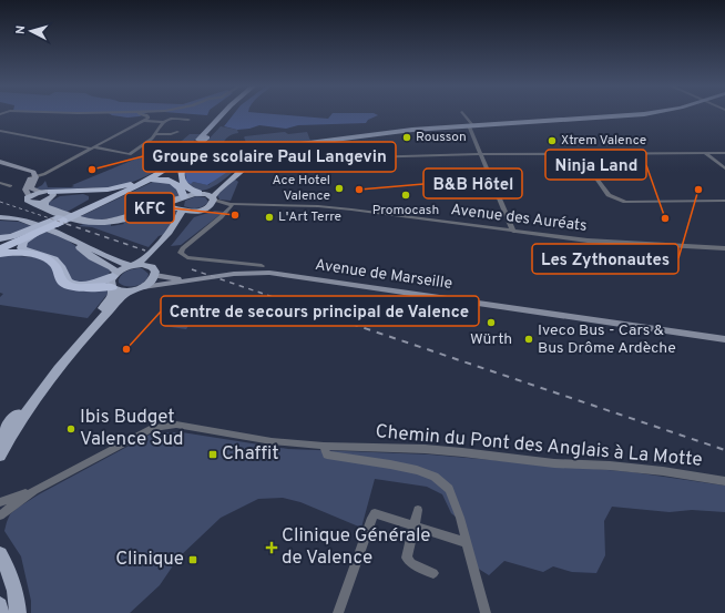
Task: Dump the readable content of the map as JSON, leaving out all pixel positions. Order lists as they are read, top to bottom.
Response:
{
  "streets": {
    "main road": ["Avenue de Marseille"],
    "street": ["Avenue des Auréats", "Chemin du Pont des Anglais à La Motte"]
  },
  "places": {
    "other": [
      "Rousson",
      "Xtrem Valence",
      "Groupe scolaire Paul Langevin",
      "Ace Hotel Valence",
      "B&B Hôtel",
      "Les Zythonautes",
      "Promocash",
      "KFC",
      "L'Art Terre",
      "Ninja Land",
      "Würth",
      "Iveco Bus - Cars & Bus Drôme Ardèche",
      "Centre de secours principal de Valence",
      "Ibis Budget Valence Sud"
    ],
    "transit": ["Chaffit", "Clinique"],
    "health": ["Clinique Générale de Valence"]
  },
  "north": "left"
}
